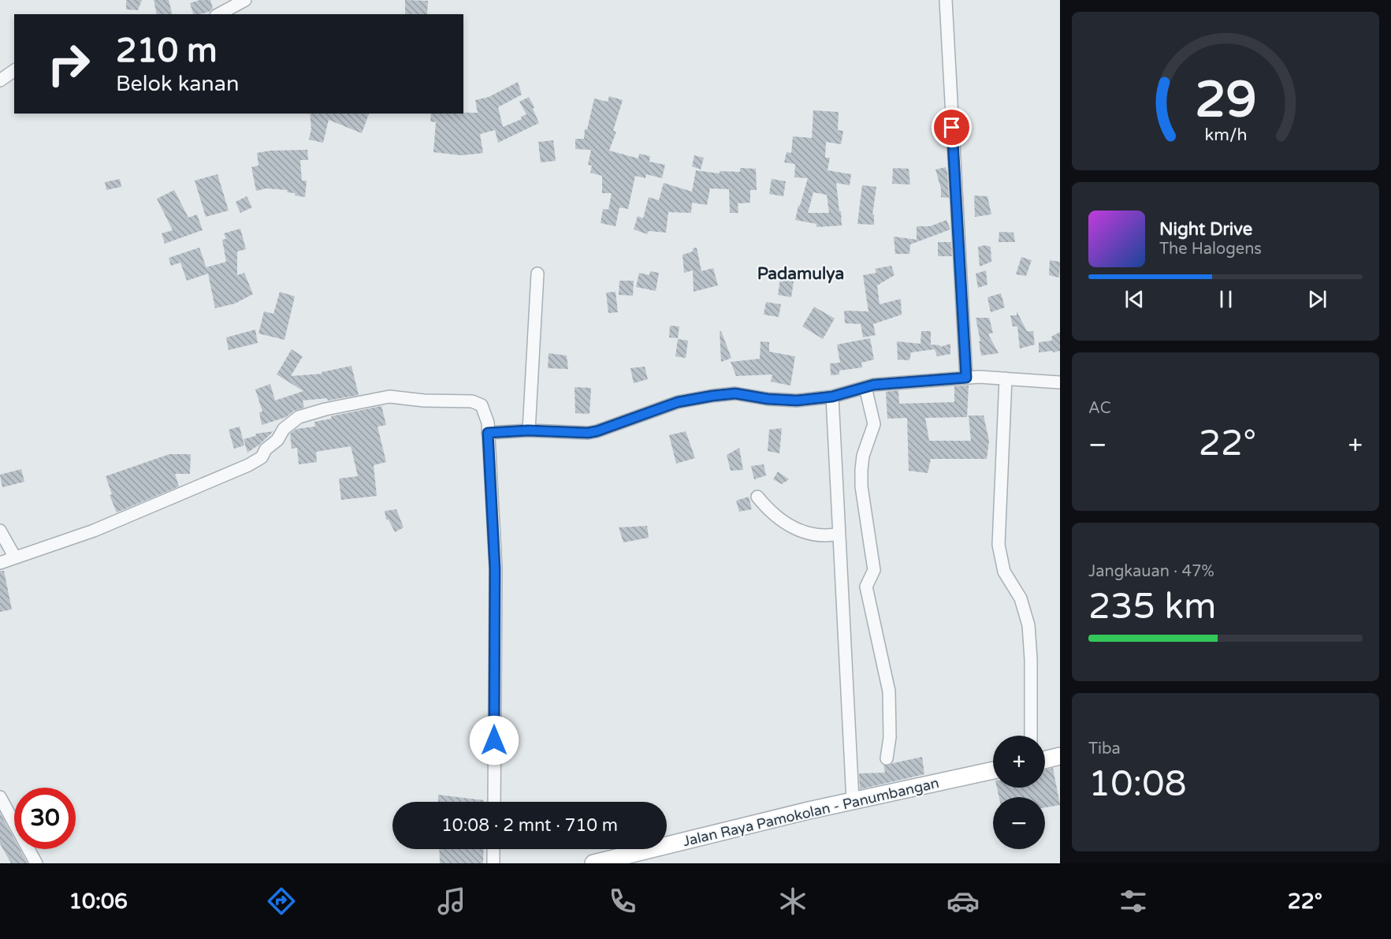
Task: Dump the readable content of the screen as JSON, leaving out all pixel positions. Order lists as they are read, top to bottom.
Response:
{
  "streets": {
    "main road": ["Jalan Raya Pamokolan - Panumbangan"]
  },
  "districts": ["Padamulya"],
  "page": {
    "turn": ["210 m", "Belok kanan"],
    "song": ["Night Drive", "The Halogens"],
    "tile": [
      "AC",
      ["Jangkauan · 47%", "235 km"],
      ["Tiba", "10:08"]
    ],
    "heat": ["−", "22°", "+"],
    "map_buttons": ["+", "−"],
    "limit": "30",
    "trip": "10:08 · 2 mnt · 710 m",
    "tabs": ["10:06", "22°"],
    "gauge": ["29", "km/h"]
  }
}
